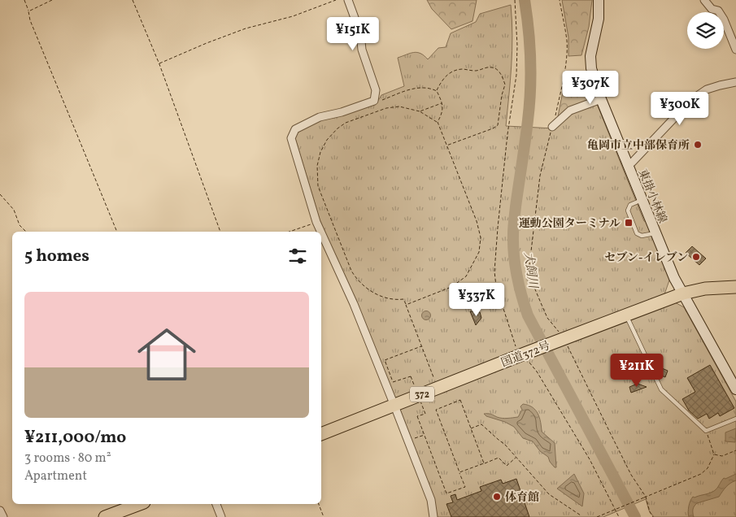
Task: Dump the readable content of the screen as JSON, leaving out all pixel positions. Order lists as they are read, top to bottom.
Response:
{
  "streets": {
    "highway": ["国道372号", "372"],
    "main road": ["東掛小林線"]
  },
  "crossings": [
    ["東掛小林線", "国道372号"]
  ],
  "water": ["犬飼川"],
  "places": {
    "other": ["亀岡市立中部保育所", "セブン-イレブン", "体育館"],
    "transit": ["運動公園ターミナル"]
  },
  "page": {
    "price": [
      "¥151K",
      "¥307K",
      "¥300K",
      "¥337K",
      "¥211K"
    ],
    "heading": "5 homes",
    "list": [
      {
        "name": "¥211,000/mo",
        "note": "3 rooms · 80 m² · Apartment"
      }
    ]
  }
}
